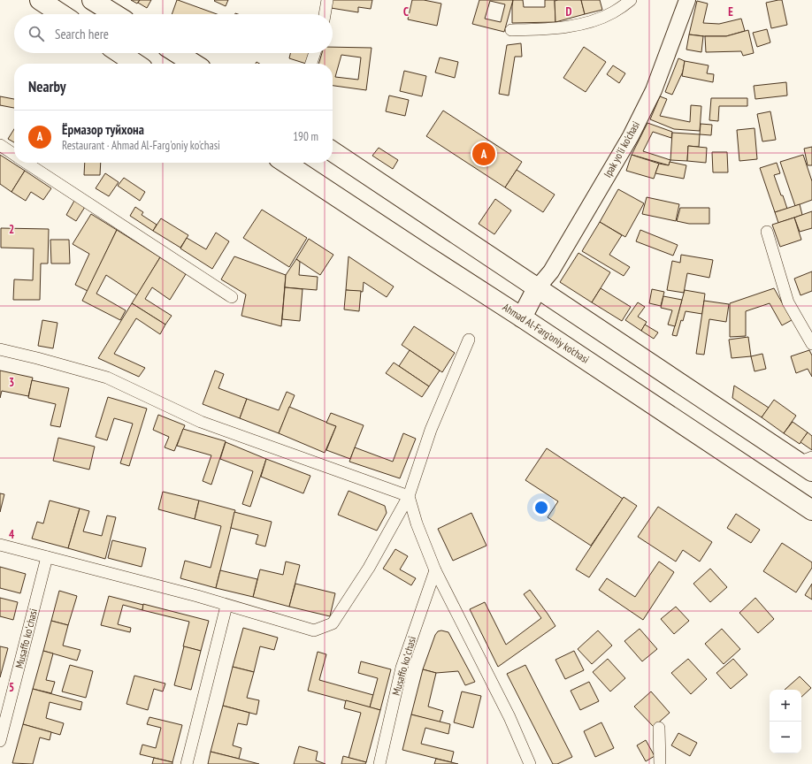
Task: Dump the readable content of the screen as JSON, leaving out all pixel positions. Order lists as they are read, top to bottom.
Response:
{
  "streets": {
    "highway": ["Ahmad Al-Farg'oniy ko'chasi"],
    "main road": ["Ipak yo'li ko'chasi"],
    "street": ["Musaffo koʻchasi"]
  },
  "page": {
    "search": "Search here",
    "heading": "Nearby",
    "list": [
      {
        "mark": "A",
        "name": "Ёрмазор туйхона",
        "note": "Restaurant · Ahmad Al-Farg'oniy ko'chasi",
        "value": "190 m"
      }
    ],
    "pins": "A",
    "map_buttons": ["+", "−"]
  },
  "grid": {
    "columns": ["C", "D", "E"],
    "rows": [
      "2",
      "3",
      "4",
      "5"
    ]
  }
}
